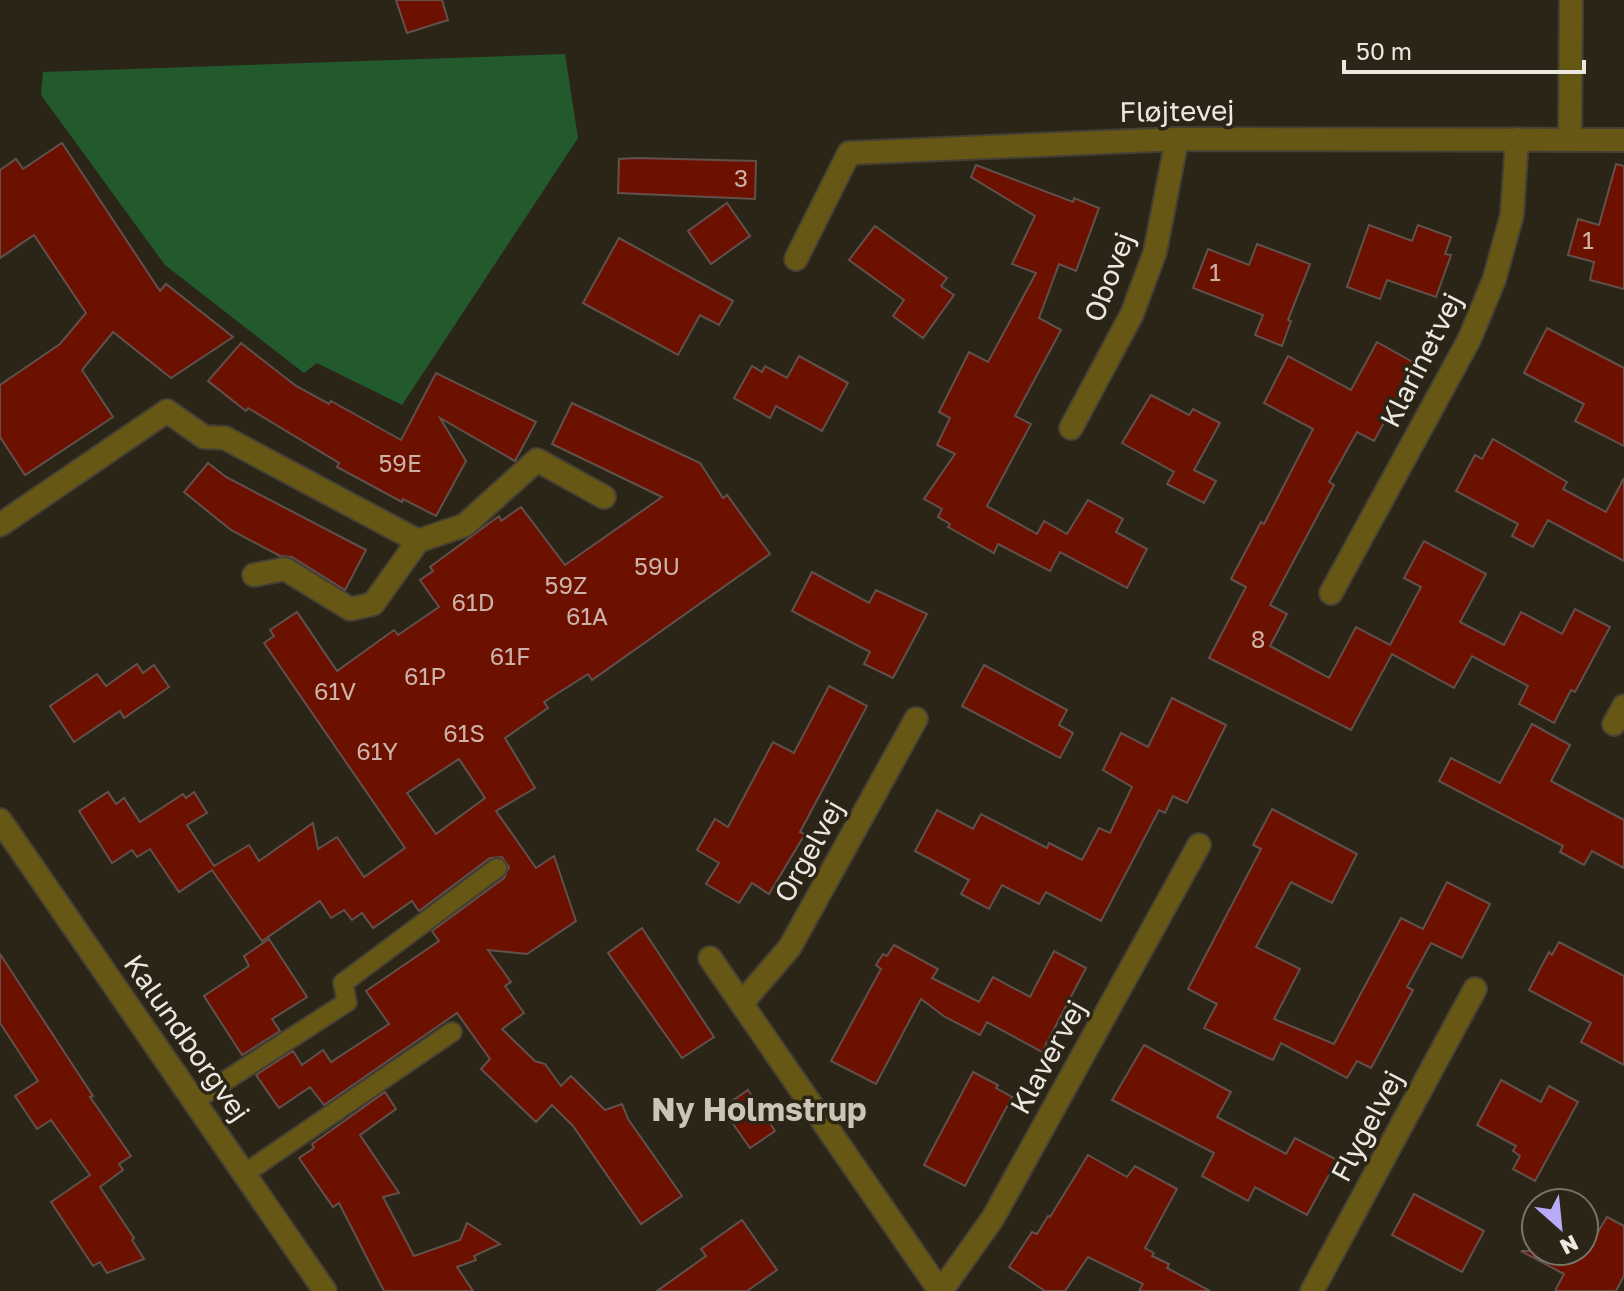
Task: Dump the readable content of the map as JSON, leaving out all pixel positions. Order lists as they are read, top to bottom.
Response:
{
  "streets": {
    "street": [
      "Fløjtevej",
      "Obovej",
      "Klarinetvej",
      "Orgelvej",
      "Kalundborgvej",
      "Klavervej",
      "Flygelvej"
    ]
  },
  "crossings": [
    ["Fløjtevej", "Obovej"],
    ["Fløjtevej", "Klarinetvej"]
  ],
  "districts": ["Ny Holmstrup"],
  "house_numbers": [
    "3",
    "1",
    "1",
    "59E",
    "59U",
    "59Z",
    "61D",
    "61A",
    "8",
    "61F",
    "61P",
    "61V",
    "61S",
    "61Y"
  ],
  "scale_bar": "50 m",
  "north": "bottom right"
}
